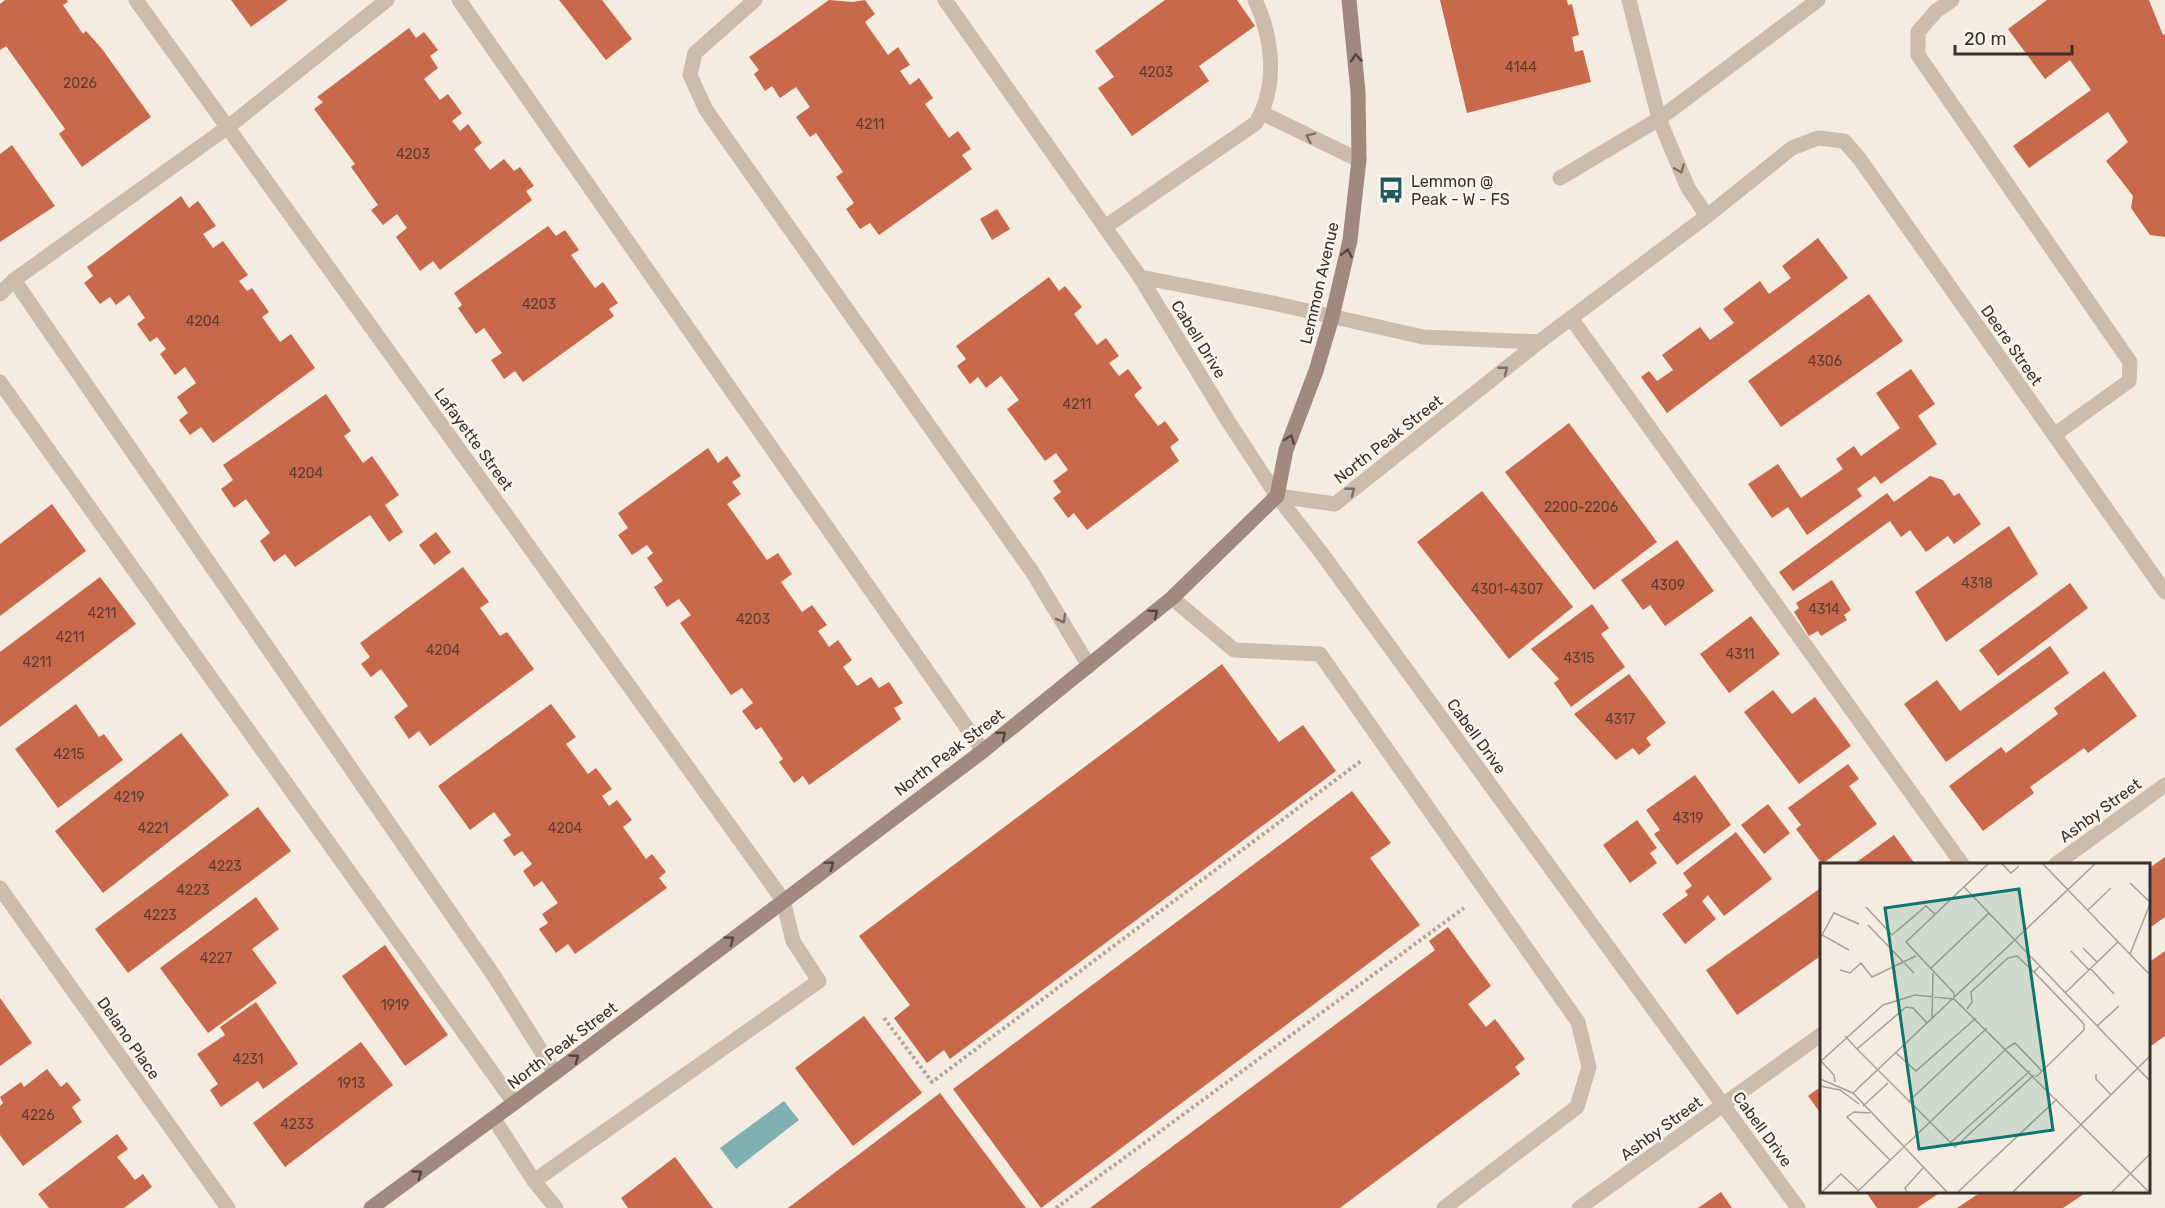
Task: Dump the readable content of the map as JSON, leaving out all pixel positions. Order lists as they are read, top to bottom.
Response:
{
  "streets": {
    "main road": ["Lemmon Avenue", "North Peak Street"],
    "street": [
      "Cabell Drive",
      "Deere Street",
      "Lafayette Street",
      "Ashby Street",
      "Delano Place"
    ]
  },
  "crossings": [
    ["Lemmon Avenue", "Cabell Drive"],
    ["Lemmon Avenue", "North Peak Street"],
    ["Cabell Drive", "North Peak Street"],
    ["Cabell Drive", "Ashby Street"],
    ["Deere Street", "North Peak Street"],
    ["Lafayette Street", "North Peak Street"]
  ],
  "one_way": ["Lemmon Avenue", "North Peak Street"],
  "places": {
    "bus stop": ["Lemmon @ Peak - W - FS"]
  },
  "house_numbers": [
    "4144",
    "4203",
    "2026",
    "4211",
    "4203",
    "4203",
    "4204",
    "4306",
    "4211",
    "4204",
    "2200-2206",
    "4318",
    "4309",
    "4301-4307",
    "4314",
    "4211",
    "4203",
    "4211",
    "4204",
    "4311",
    "4315",
    "4211",
    "4317",
    "4215",
    "4219",
    "4319",
    "4221",
    "4204",
    "4223",
    "4223",
    "4223",
    "4227",
    "1919",
    "4231",
    "1913",
    "4226",
    "4233"
  ],
  "scale_bar": "20 m"
}
